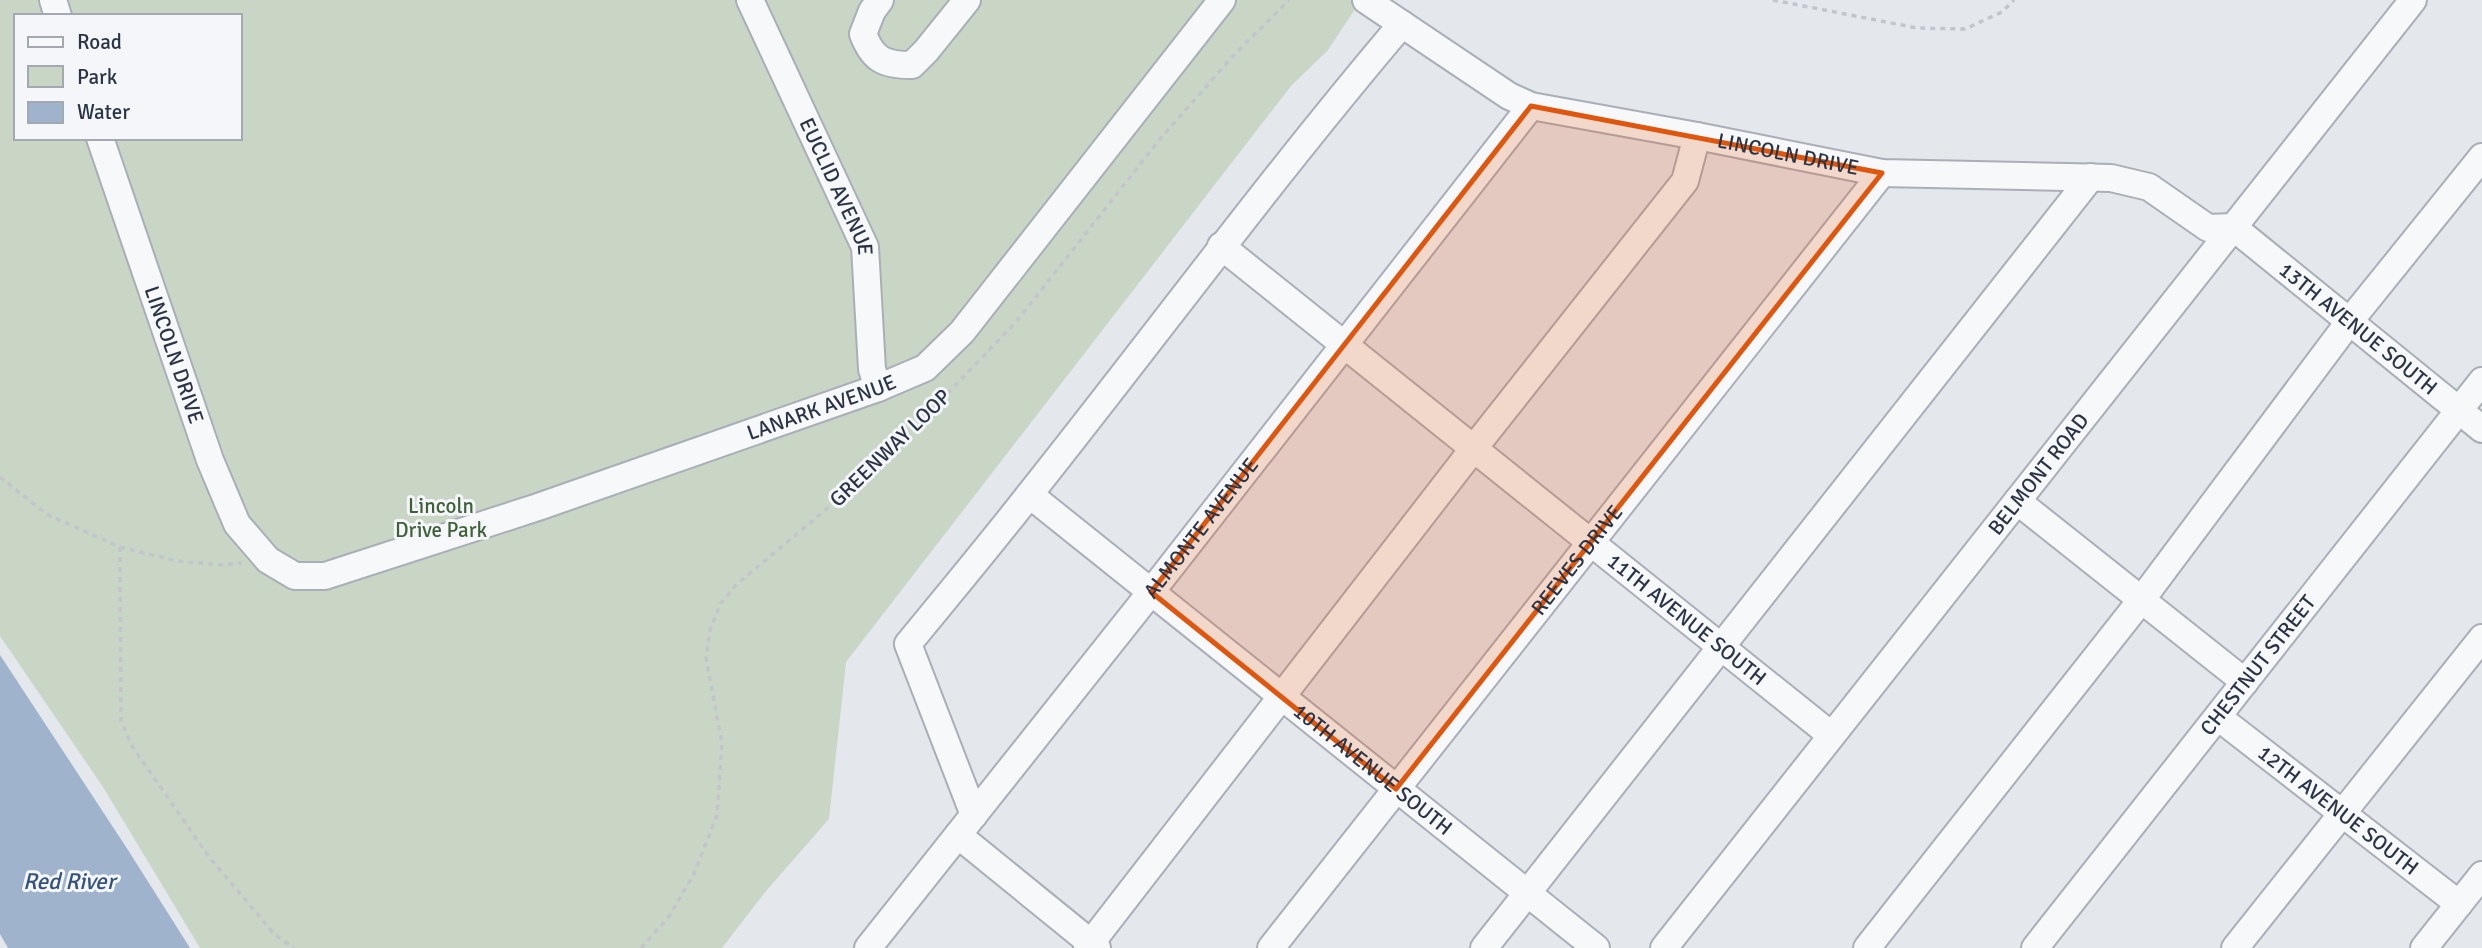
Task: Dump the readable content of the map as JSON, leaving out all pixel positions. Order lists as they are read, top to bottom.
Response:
{
  "streets": {
    "street": [
      "LINCOLN DRIVE",
      "EUCLID AVENUE",
      "13TH AVENUE SOUTH",
      "LANARK AVENUE",
      "BELMONT ROAD",
      "ALMONTE AVENUE",
      "REEVES DRIVE",
      "11TH AVENUE SOUTH",
      "CHESTNUT STREET",
      "10TH AVENUE SOUTH",
      "12TH AVENUE SOUTH"
    ],
    "path": ["GREENWAY LOOP"]
  },
  "crossings": [
    ["LINCOLN DRIVE", "13TH AVENUE SOUTH"],
    ["LINCOLN DRIVE", "LANARK AVENUE"],
    ["LINCOLN DRIVE", "BELMONT ROAD"],
    ["LINCOLN DRIVE", "ALMONTE AVENUE"],
    ["LINCOLN DRIVE", "REEVES DRIVE"],
    ["EUCLID AVENUE", "LANARK AVENUE"],
    ["13TH AVENUE SOUTH", "BELMONT ROAD"],
    ["13TH AVENUE SOUTH", "CHESTNUT STREET"],
    ["BELMONT ROAD", "11TH AVENUE SOUTH"],
    ["ALMONTE AVENUE", "11TH AVENUE SOUTH"],
    ["ALMONTE AVENUE", "10TH AVENUE SOUTH"],
    ["REEVES DRIVE", "11TH AVENUE SOUTH"],
    ["REEVES DRIVE", "10TH AVENUE SOUTH"],
    ["CHESTNUT STREET", "12TH AVENUE SOUTH"]
  ],
  "water": ["Red River"],
  "parks": ["Lincoln Drive Park"],
  "legend": ["Road", "Park", "Water"]
}
